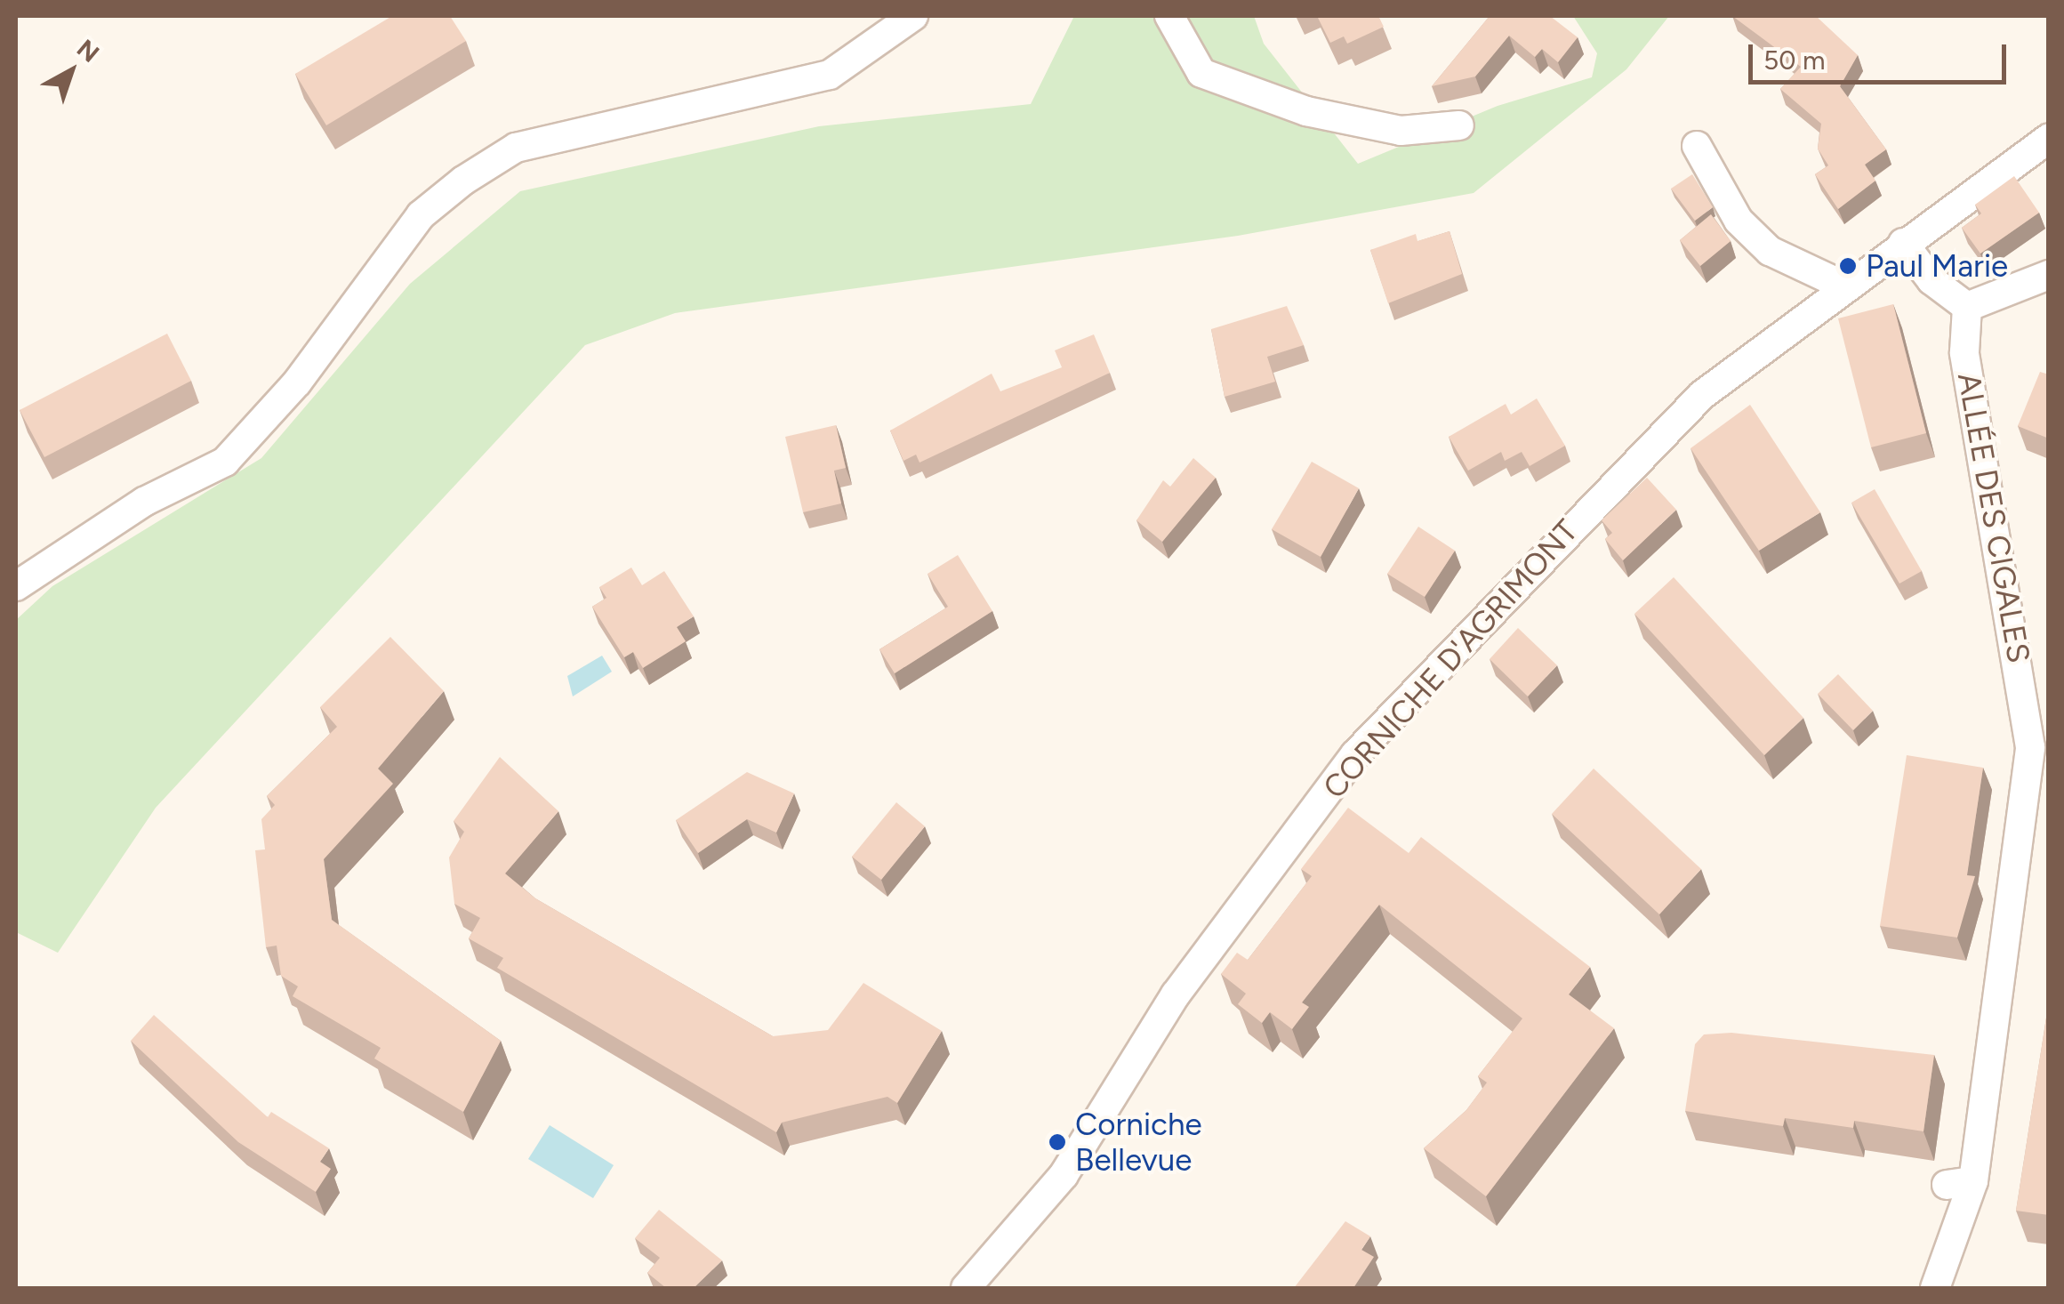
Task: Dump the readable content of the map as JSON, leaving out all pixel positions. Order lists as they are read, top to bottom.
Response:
{
  "streets": {
    "street": ["ALLÉE DES CIGALES", "CORNICHE D'AGRIMONT"]
  },
  "places": ["Paul Marie", "Corniche Bellevue"],
  "scale_bar": "50 m",
  "north": "top right"
}
